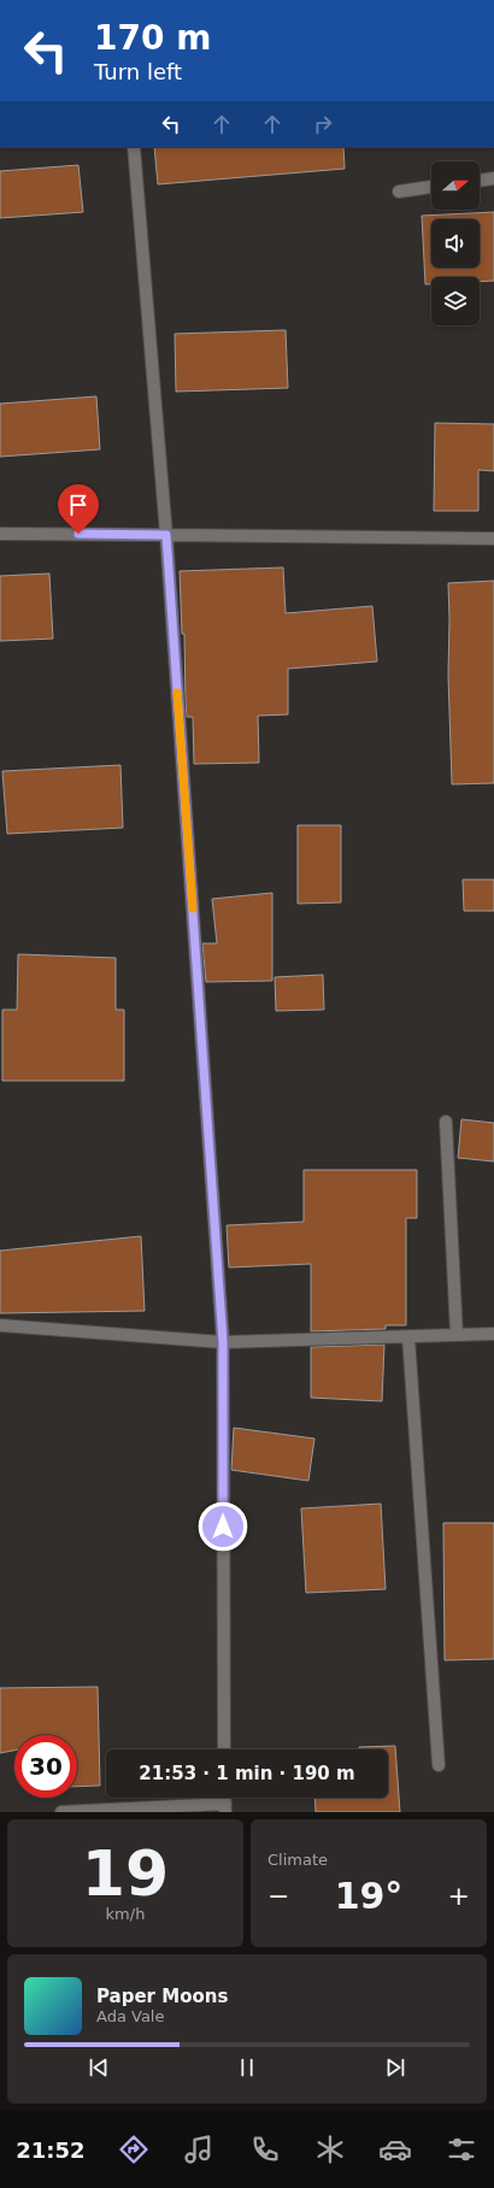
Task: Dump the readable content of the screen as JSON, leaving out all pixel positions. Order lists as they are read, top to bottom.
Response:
{
  "north": "right",
  "page": {
    "turn": ["170 m", "Turn left"],
    "limit": "30",
    "trip": "21:53 · 1 min · 190 m",
    "tile": [
      ["19", "km/h"],
      "Climate"
    ],
    "heat": ["−", "19°", "+"],
    "song": ["Paper Moons", "Ada Vale"],
    "tabs": "21:52"
  }
}
